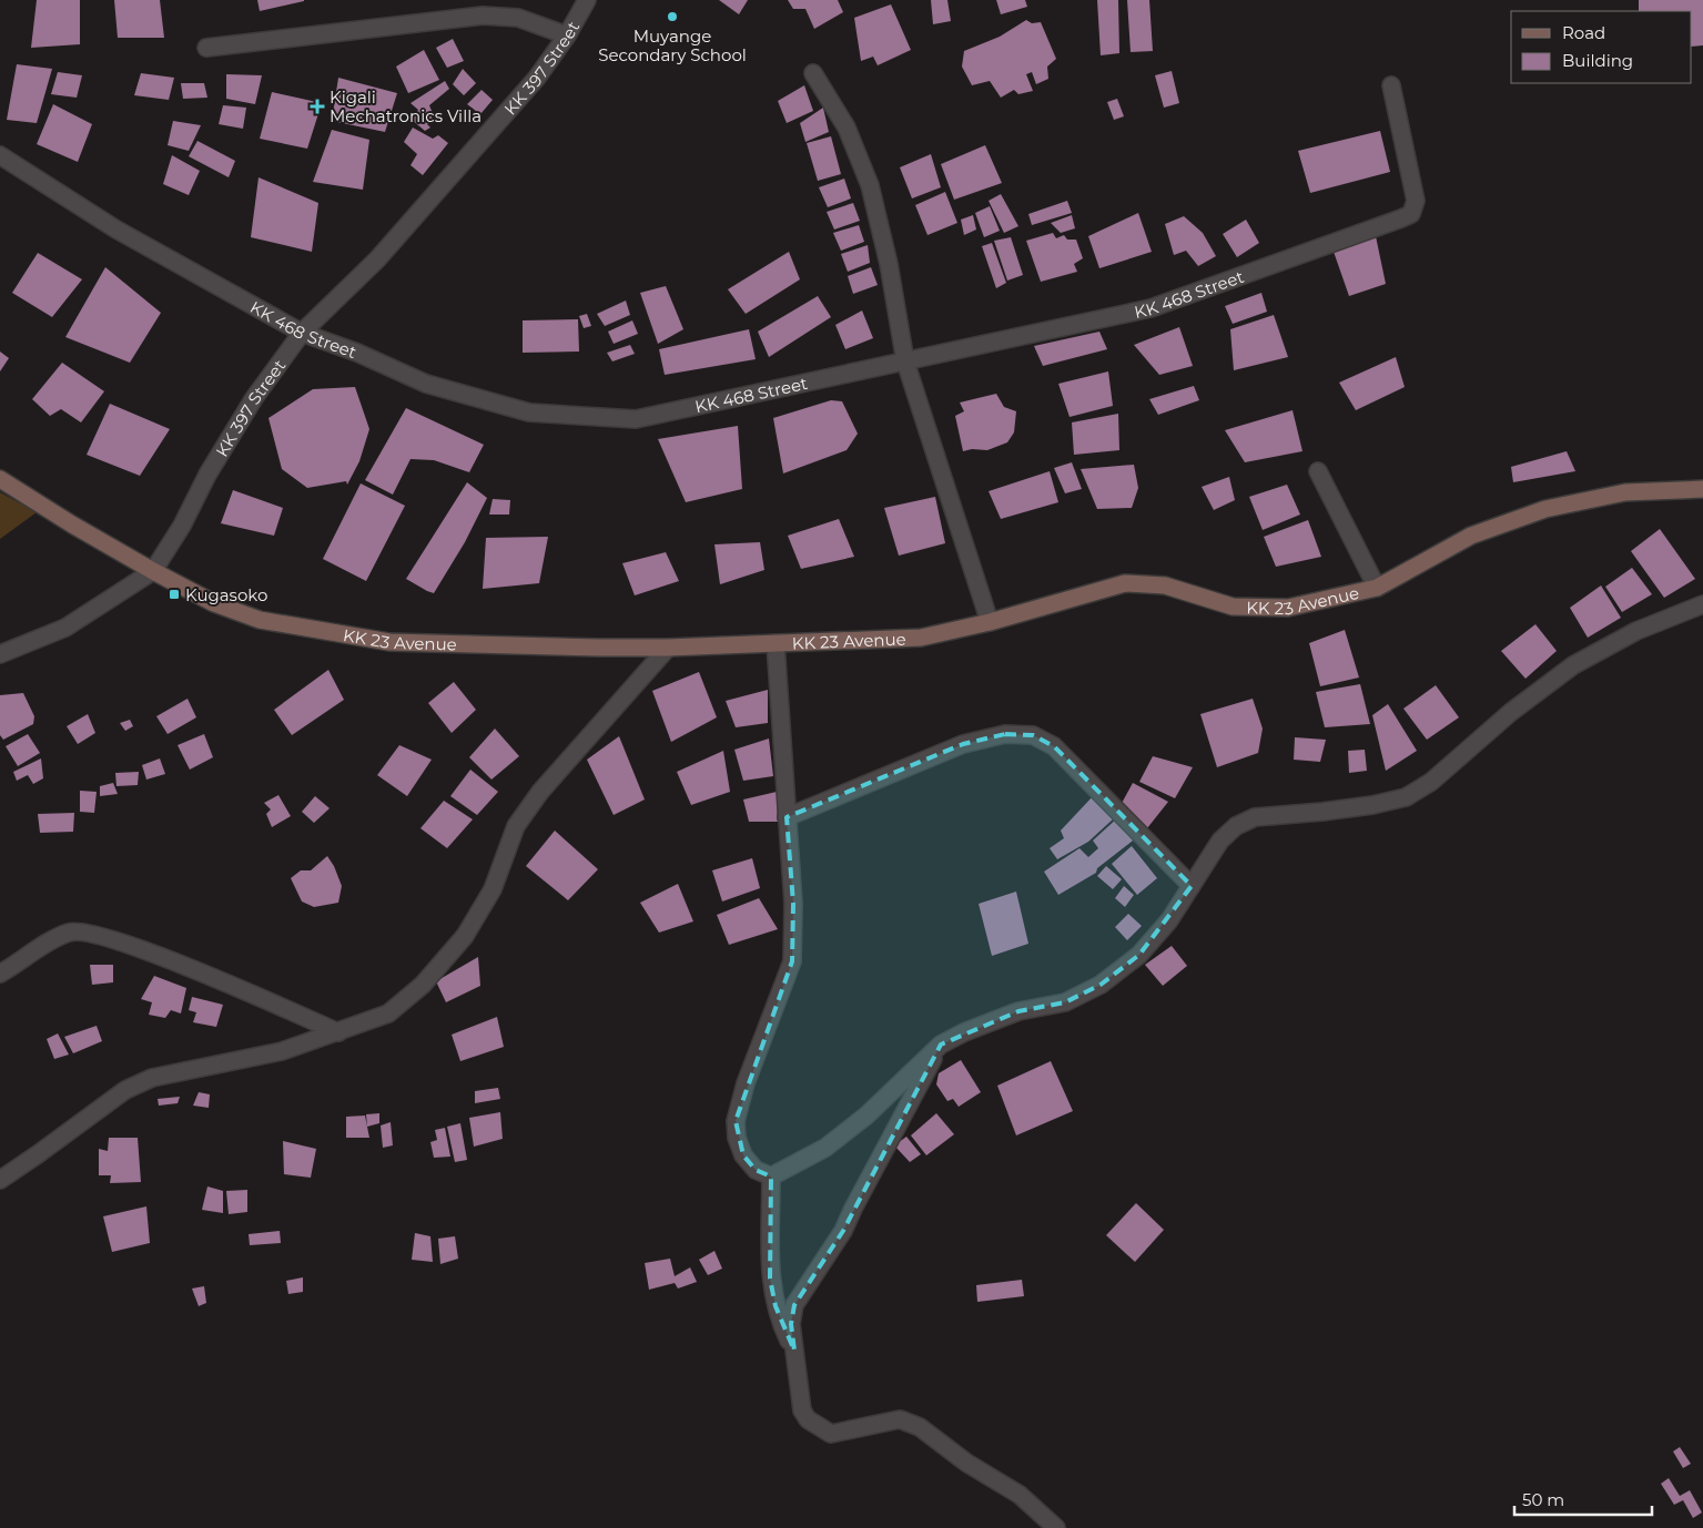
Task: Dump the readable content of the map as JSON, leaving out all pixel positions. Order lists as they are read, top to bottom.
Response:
{
  "streets": {
    "main road": ["KK 23 Avenue"],
    "street": ["KK 397 Street", "KK 468 Street"]
  },
  "crossings": [
    ["KK 397 Street", "KK 468 Street"],
    ["KK 397 Street", "KK 23 Avenue"]
  ],
  "places": {
    "other": ["Muyange Secondary School"],
    "health": ["Kigali Mechatronics Villa"],
    "transit": ["Kugasoko"]
  },
  "legend": ["Road", "Building"],
  "scale_bar": "50 m"
}
